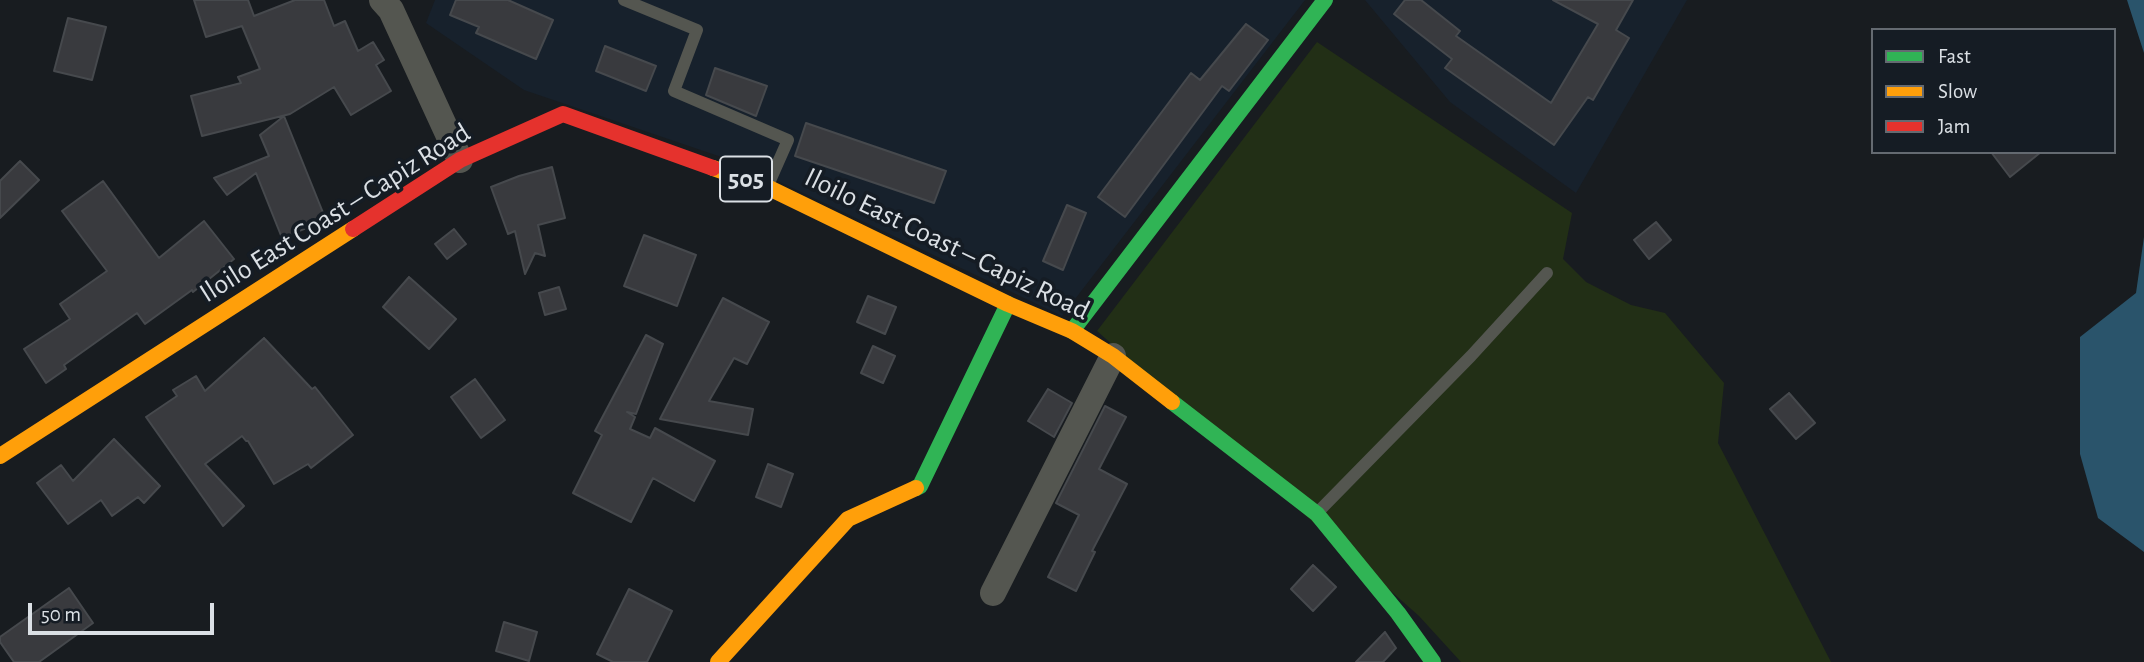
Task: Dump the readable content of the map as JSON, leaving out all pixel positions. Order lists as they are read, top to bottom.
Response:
{
  "streets": {
    "main road": ["505", "Iloilo East Coast – Capiz Road"]
  },
  "legend": ["Fast", "Slow", "Jam"],
  "scale_bar": "50 m"
}
